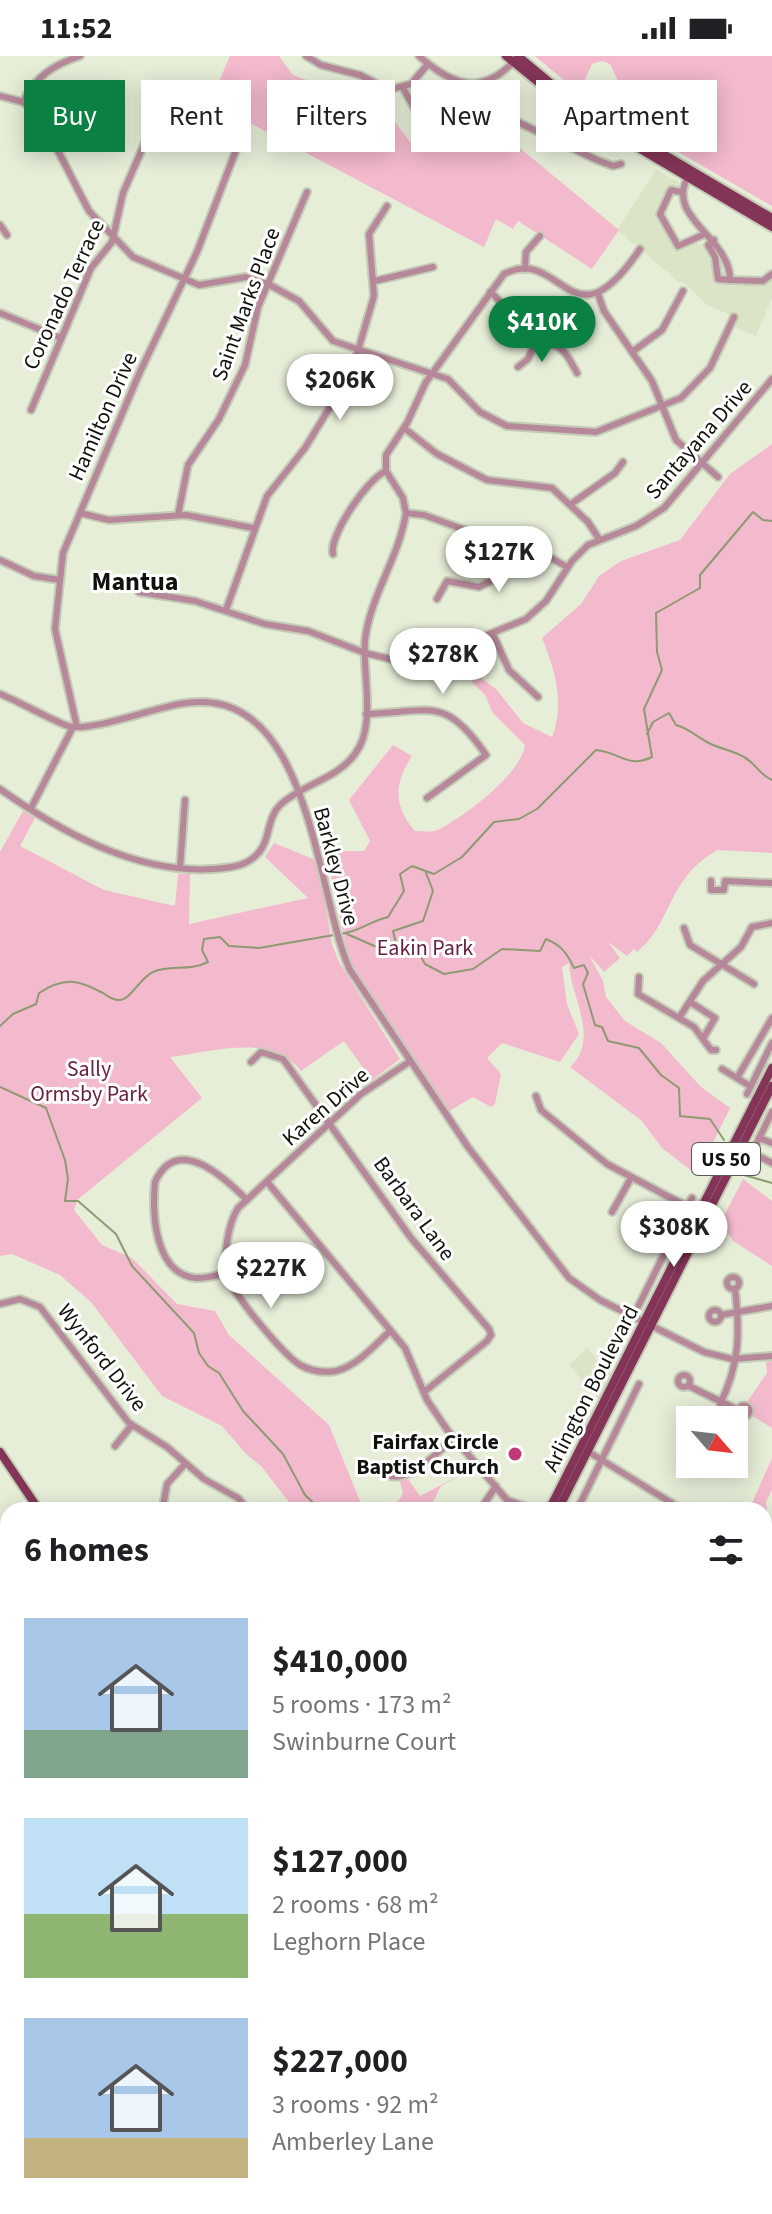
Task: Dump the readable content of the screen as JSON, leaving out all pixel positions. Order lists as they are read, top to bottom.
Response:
{
  "streets": {
    "main road": ["US 50", "Arlington Boulevard"],
    "street": [
      "Coronado Terrace",
      "Saint Marks Place",
      "Hamilton Drive",
      "Santayana Drive",
      "Barkley Drive",
      "Karen Drive",
      "Barbara Lane",
      "Wynford Drive"
    ]
  },
  "crossings": [
    ["Hamilton Drive", "Barkley Drive"],
    ["Barkley Drive", "Karen Drive"],
    ["Barkley Drive", "Arlington Boulevard"],
    ["Karen Drive", "Barbara Lane"]
  ],
  "districts": ["Mantua"],
  "parks": ["Eakin Park", "Sally Ormsby Park"],
  "places": ["Fairfax Circle Baptist Church"],
  "north": "bottom right",
  "page": {
    "status": "11:52",
    "chip": [
      "Buy",
      "Rent",
      "Filters",
      "New",
      "Apartment"
    ],
    "price": [
      "$410K",
      "$206K",
      "$127K",
      "$278K",
      "$308K",
      "$227K"
    ],
    "heading": "6 homes",
    "list": [
      {
        "name": "$410,000",
        "note": "5 rooms · 173 m² · Swinburne Court"
      },
      {
        "name": "$127,000",
        "note": "2 rooms · 68 m² · Leghorn Place"
      },
      {
        "name": "$227,000",
        "note": "3 rooms · 92 m² · Amberley Lane"
      }
    ]
  }
}
